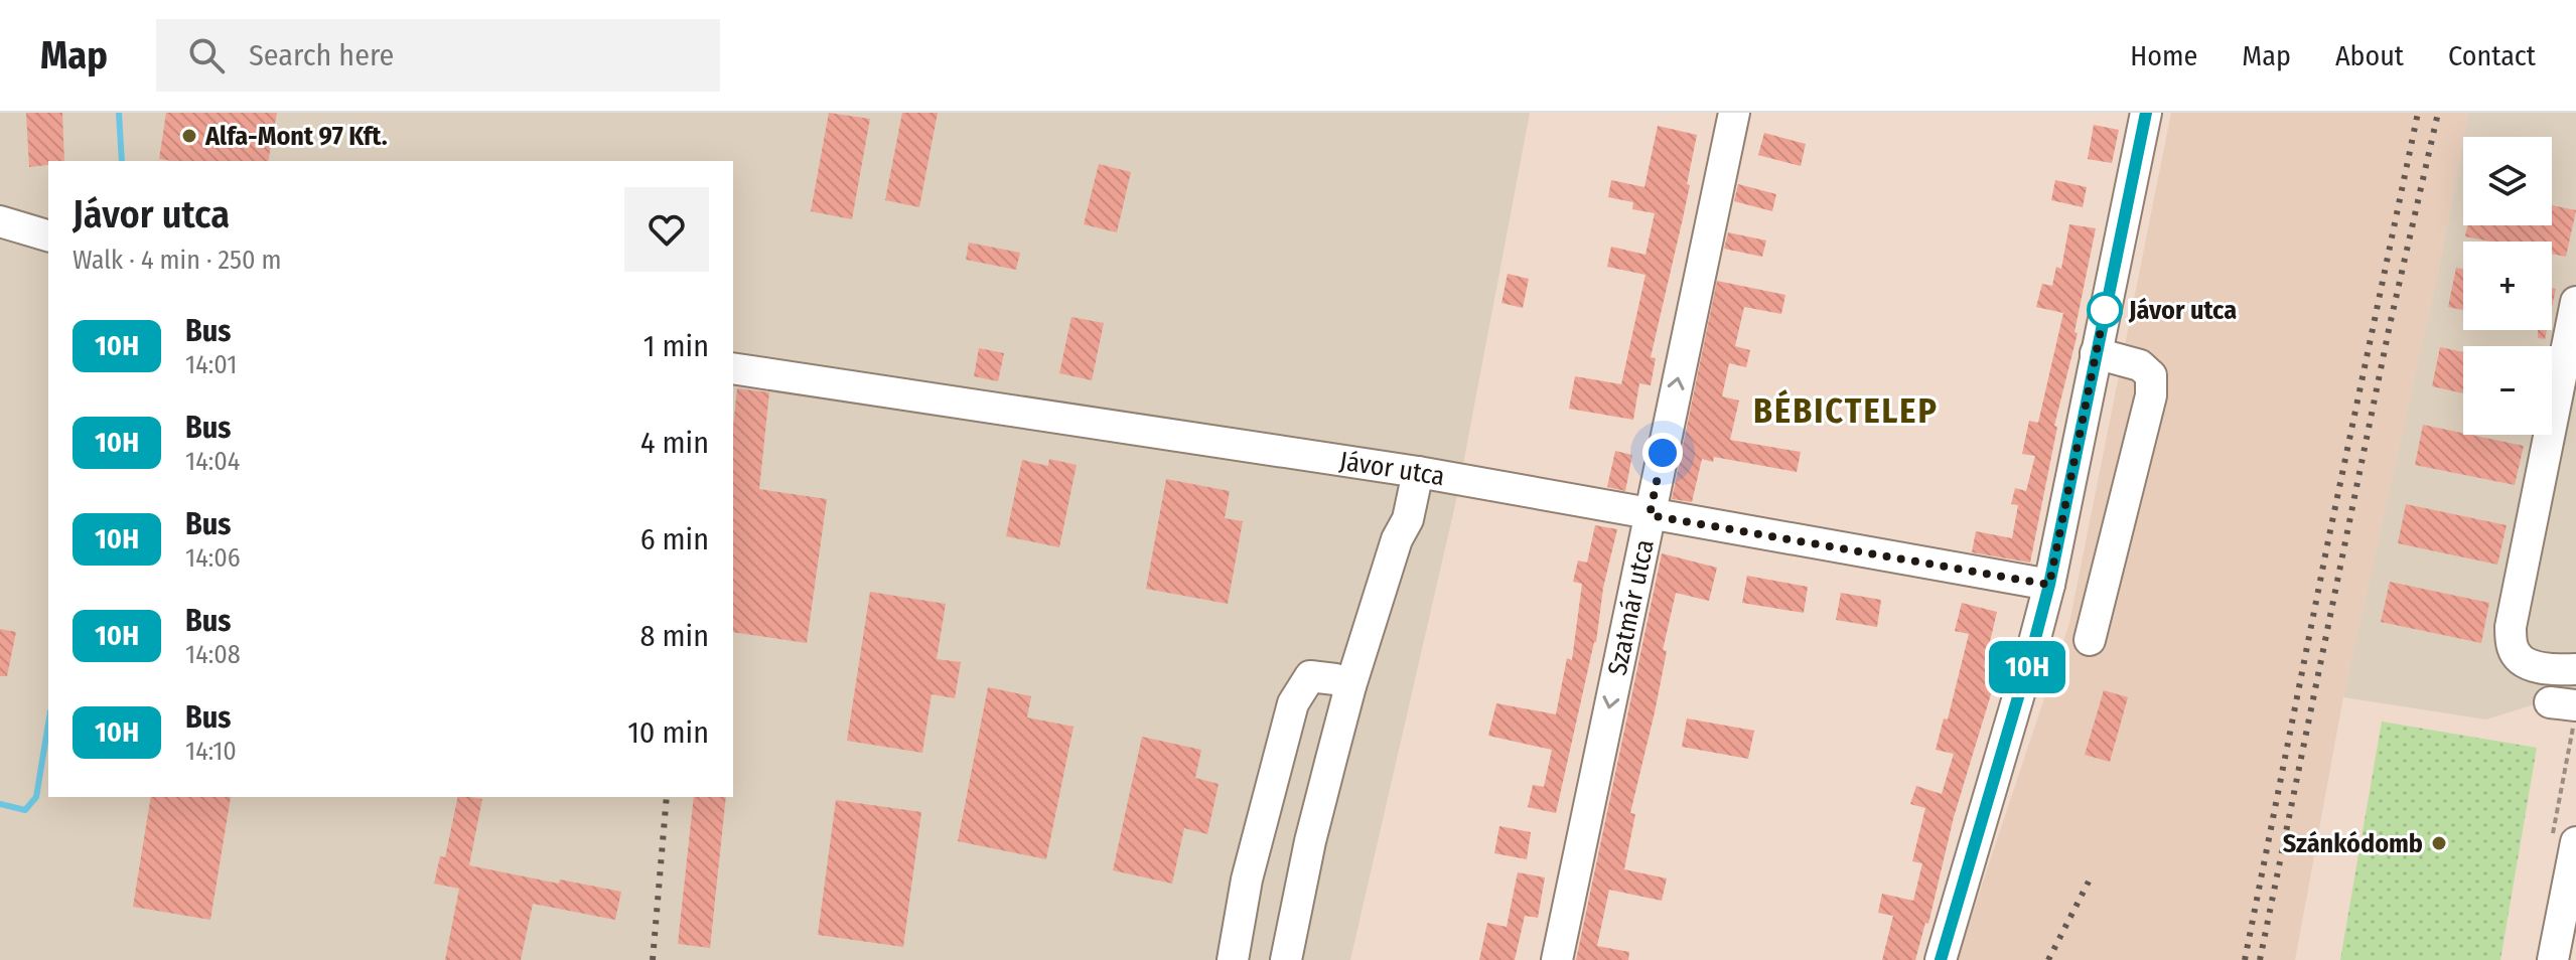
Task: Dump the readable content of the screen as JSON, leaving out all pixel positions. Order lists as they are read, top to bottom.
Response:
{
  "streets": {
    "street": ["Jávor utca", "Szatmár utca"]
  },
  "crossings": [
    ["Jávor utca", "Szatmár utca"]
  ],
  "districts": ["BÉBICTELEP"],
  "places": ["Alfa-Mont 97 Kft.", "Jávor utca", "Szánkódomb"],
  "lines": ["bus line 10H"],
  "page": {
    "header": "Map",
    "search": "Search here",
    "nav": [
      "Home",
      "Map",
      "About",
      "Contact"
    ],
    "on_map": "10H",
    "map_buttons": ["+", "−"],
    "heading": ["Jávor utca", "Walk · 4 min · 250 m"],
    "list": [
      {
        "mark": "10H",
        "name": "Bus",
        "note": "14:01",
        "value": "1 min"
      },
      {
        "mark": "10H",
        "name": "Bus",
        "note": "14:04",
        "value": "4 min"
      },
      {
        "mark": "10H",
        "name": "Bus",
        "note": "14:06",
        "value": "6 min"
      },
      {
        "mark": "10H",
        "name": "Bus",
        "note": "14:08",
        "value": "8 min"
      },
      {
        "mark": "10H",
        "name": "Bus",
        "note": "14:10",
        "value": "10 min"
      }
    ]
  }
}
